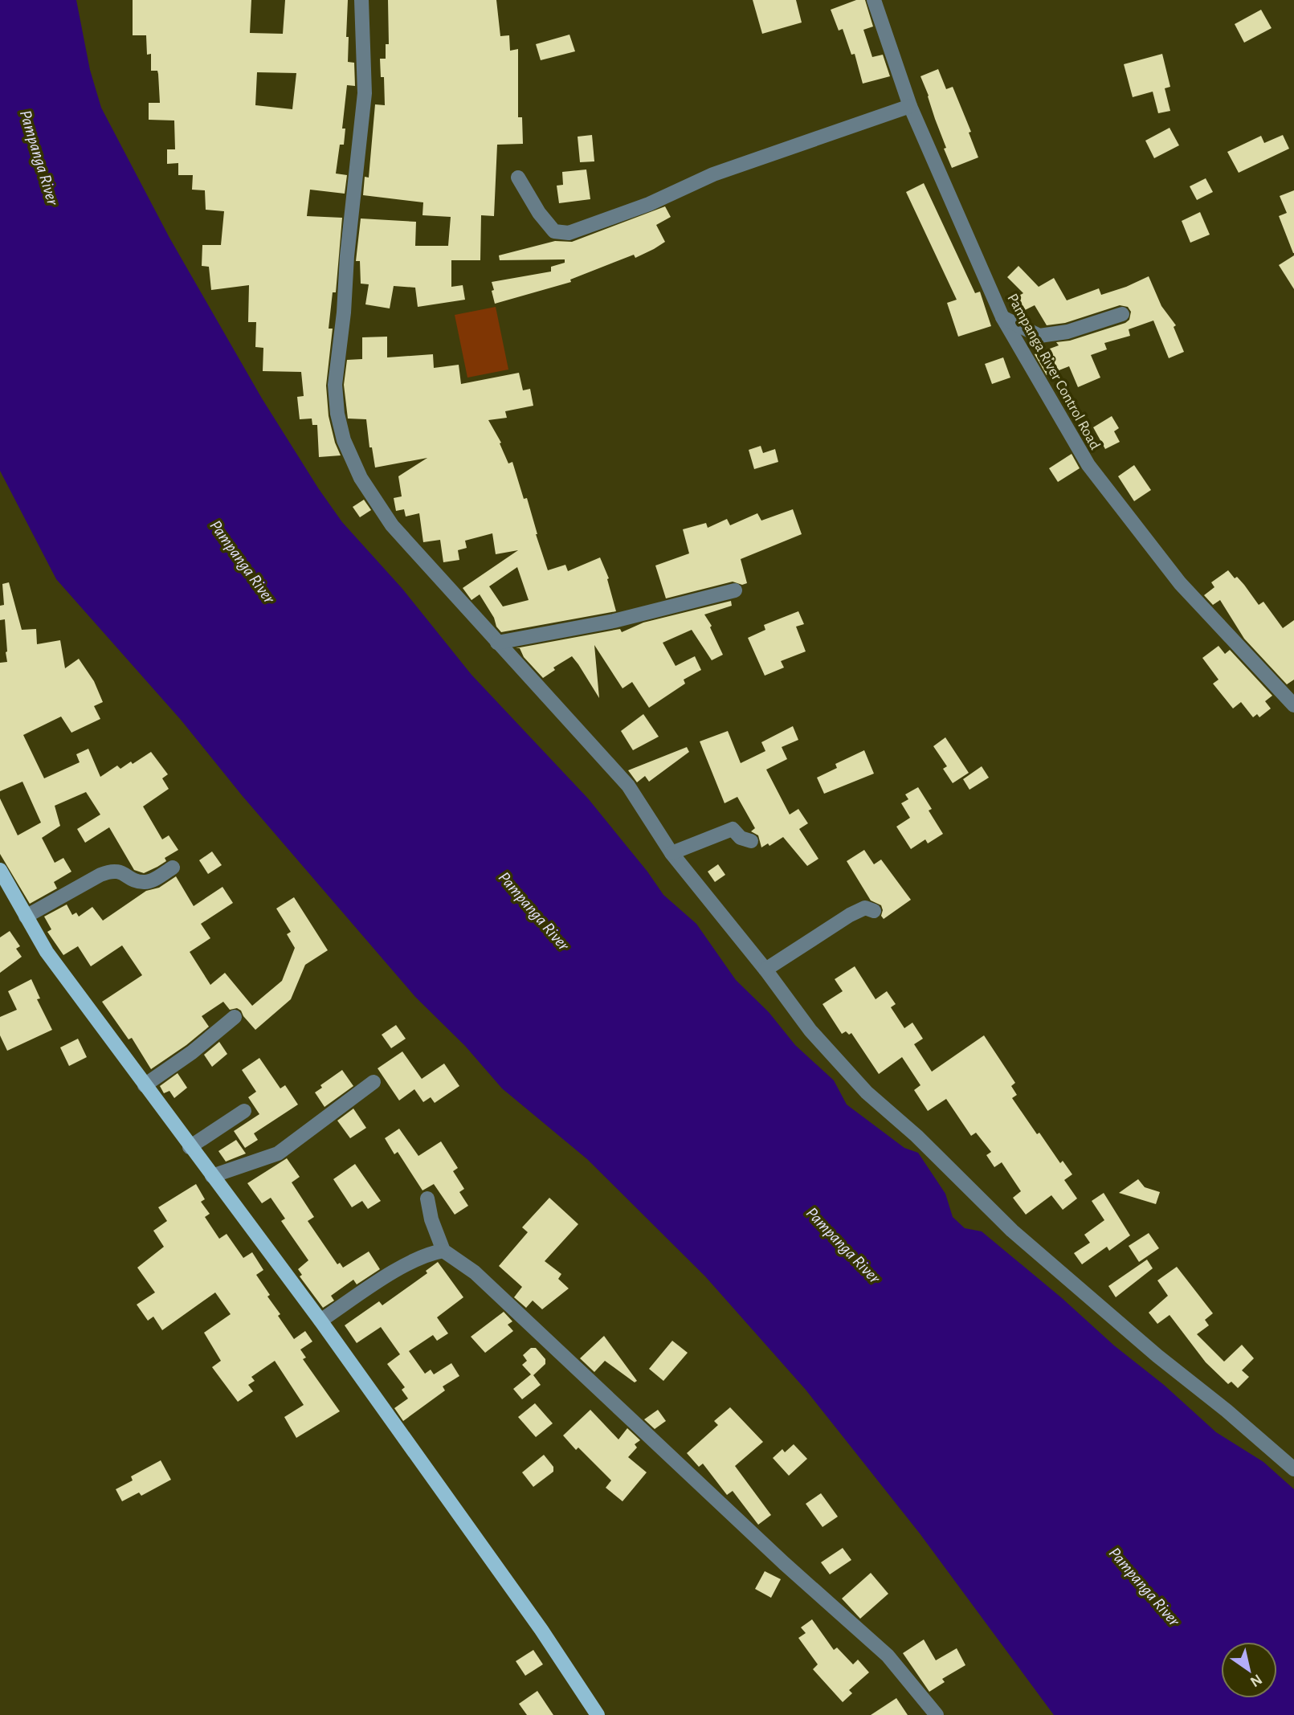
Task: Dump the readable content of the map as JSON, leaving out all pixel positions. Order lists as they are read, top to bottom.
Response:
{
  "streets": {
    "street": ["Pampanga River Control Road"]
  },
  "water": ["Pampanga River"],
  "north": "bottom right"
}
